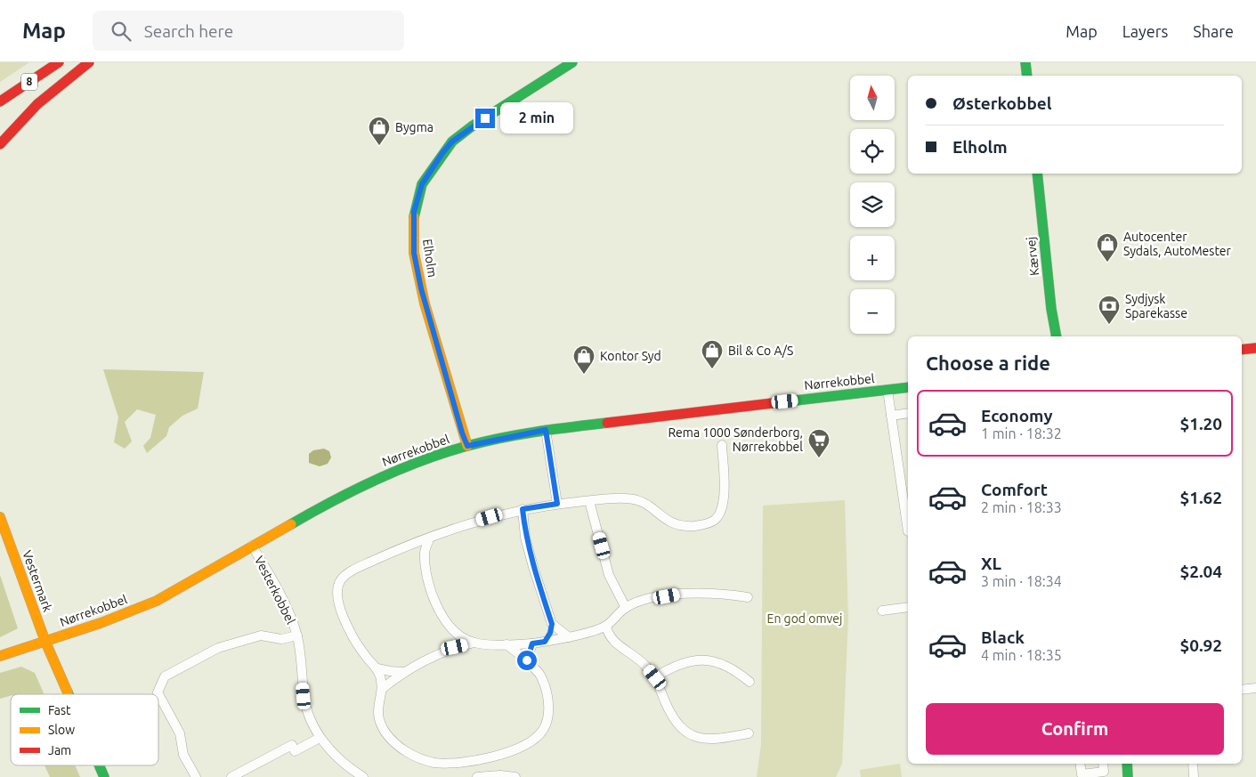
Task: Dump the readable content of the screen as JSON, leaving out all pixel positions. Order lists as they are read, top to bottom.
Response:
{
  "streets": {
    "main road": [
      "8",
      "Kærvej",
      "Elholm",
      "Nørrekobbel",
      "Vestermark"
    ],
    "street": ["Vesterkobbel"]
  },
  "crossings": [
    ["Elholm", "Nørrekobbel"],
    ["Nørrekobbel", "Vestermark"],
    ["Nørrekobbel", "Vesterkobbel"]
  ],
  "parks": ["En god omvej"],
  "places": {
    "shop": [
      "Bygma",
      "Autocenter Sydals, AutoMester",
      "Bil & Co A/S",
      "Kontor Syd"
    ],
    "bank": ["Sydjysk Sparekasse"],
    "supermarket": ["Rema 1000 Sønderborg, Nørrekobbel"]
  },
  "legend": ["Fast", "Slow", "Jam"],
  "north": "top",
  "page": {
    "header": "Map",
    "search": "Search here",
    "nav": ["Map", "Layers", "Share"],
    "map_buttons": ["+", "−"],
    "banner": ["Østerkobbel", "Elholm"],
    "bubble": "2 min",
    "heading": "Choose a ride",
    "list": [
      {
        "name": "Economy",
        "note": "1 min · 18:32",
        "value": "$1.20"
      },
      {
        "name": "Comfort",
        "note": "2 min · 18:33",
        "value": "$1.62"
      },
      {
        "name": "XL",
        "note": "3 min · 18:34",
        "value": "$2.04"
      },
      {
        "name": "Black",
        "note": "4 min · 18:35",
        "value": "$0.92"
      }
    ],
    "buttons": "Confirm"
  }
}
